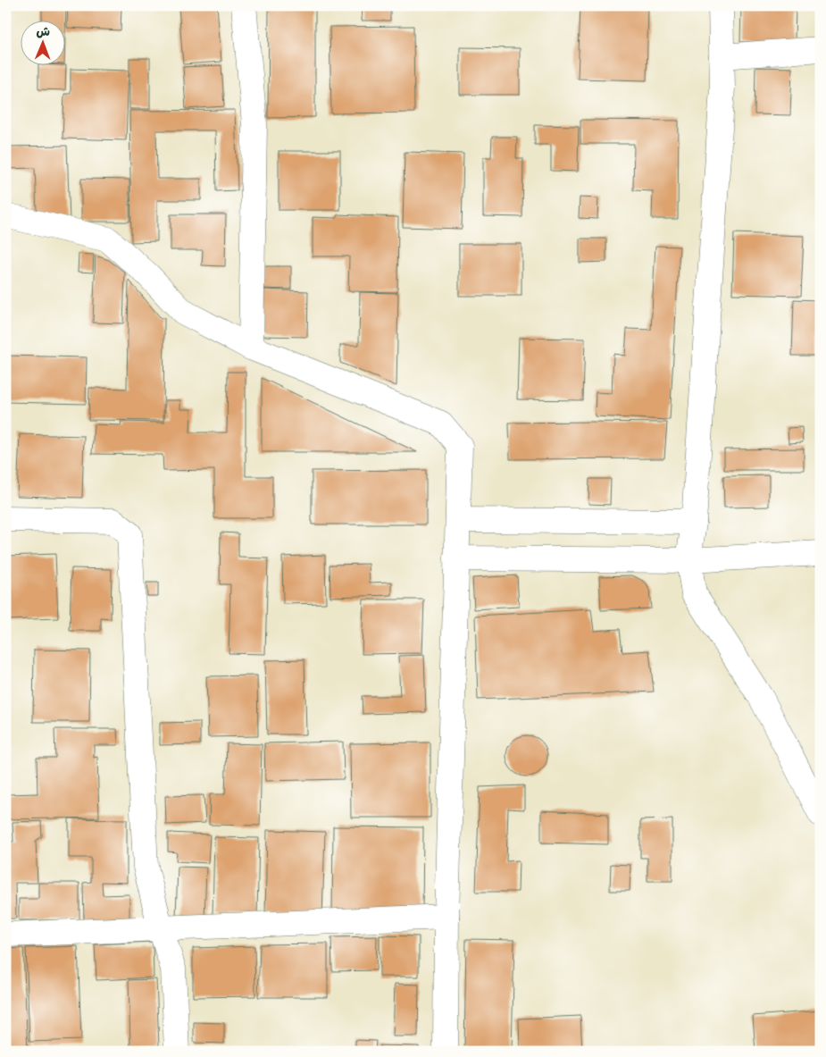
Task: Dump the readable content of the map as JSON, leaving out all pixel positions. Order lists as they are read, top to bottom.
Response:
{
  "north": "top"
}
